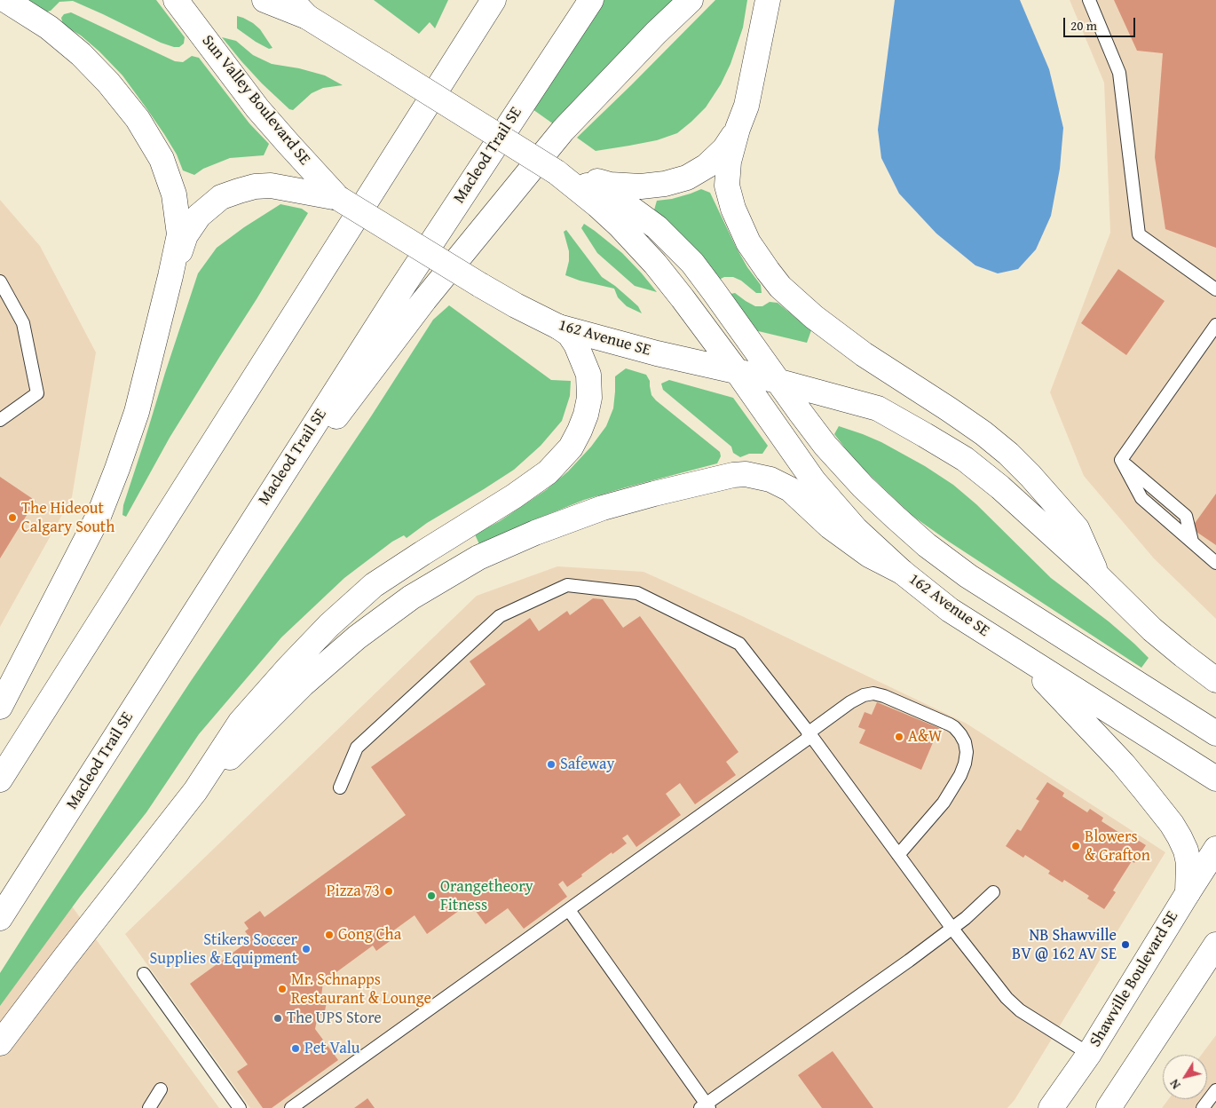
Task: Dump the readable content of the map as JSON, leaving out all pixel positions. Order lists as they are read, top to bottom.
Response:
{
  "streets": {
    "main road": [
      "Sun Valley Boulevard SE",
      "Macleod Trail SE",
      "162 Avenue SE",
      "Shawville Boulevard SE"
    ]
  },
  "crossings": [
    ["Sun Valley Boulevard SE", "162 Avenue SE"]
  ],
  "places": [
    "The Hideout Calgary South",
    "A&W",
    "Safeway",
    "Blowers & Grafton",
    "Pizza 73",
    "Orangetheory Fitness",
    "Gong Cha",
    "NB Shawville BV @ 162 AV SE",
    "Stikers Soccer Supplies & Equipment",
    "Mr. Schnapps Restaurant & Lounge",
    "The UPS Store",
    "Pet Valu"
  ],
  "scale_bar": "20 m",
  "north": "bottom left"
}
